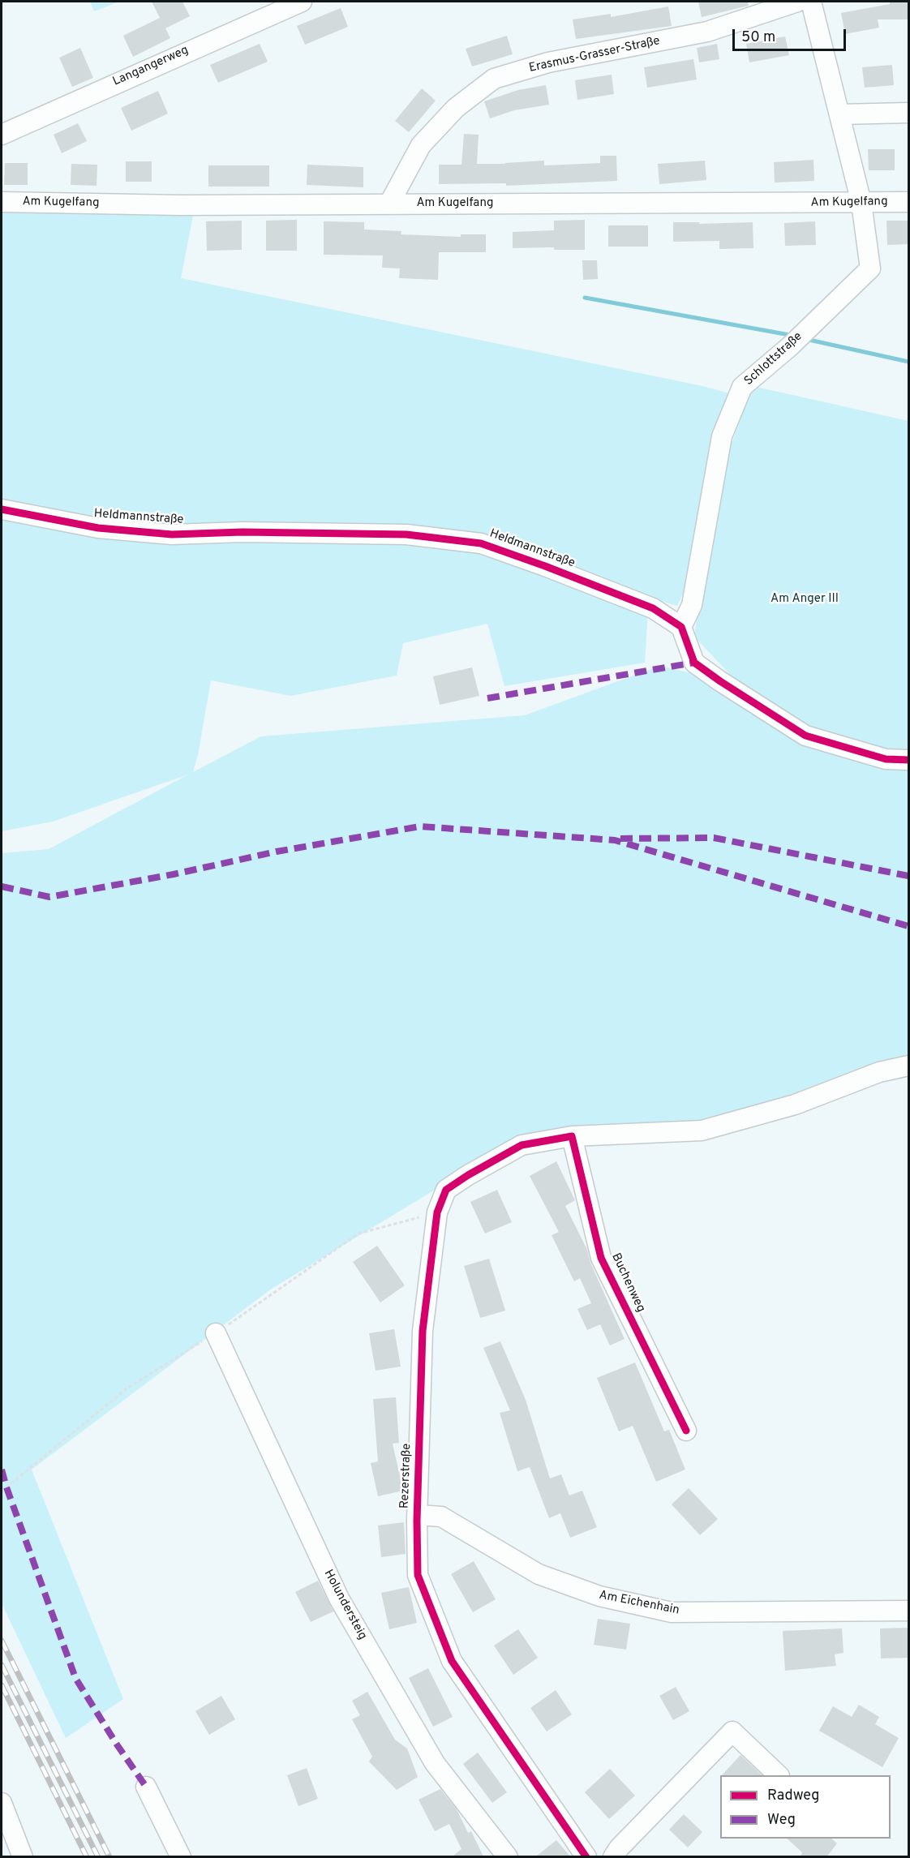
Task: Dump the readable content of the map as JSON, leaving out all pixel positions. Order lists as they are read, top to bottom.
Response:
{
  "streets": {
    "street": [
      "Erasmus-Grasser-Straße",
      "Langangerweg",
      "Am Kugelfang",
      "Schlottstraße",
      "Heldmannstraße",
      "Buchenweg",
      "Rezerstraße",
      "Am Eichenhain",
      "Holundersteig"
    ]
  },
  "crossings": [
    ["Erasmus-Grasser-Straße", "Am Kugelfang"],
    ["Am Kugelfang", "Schlottstraße"],
    ["Schlottstraße", "Heldmannstraße"],
    ["Buchenweg", "Rezerstraße"],
    ["Rezerstraße", "Am Eichenhain"]
  ],
  "parks": ["Am Anger III"],
  "legend": ["Radweg", "Weg"],
  "scale_bar": "50 m"
}
